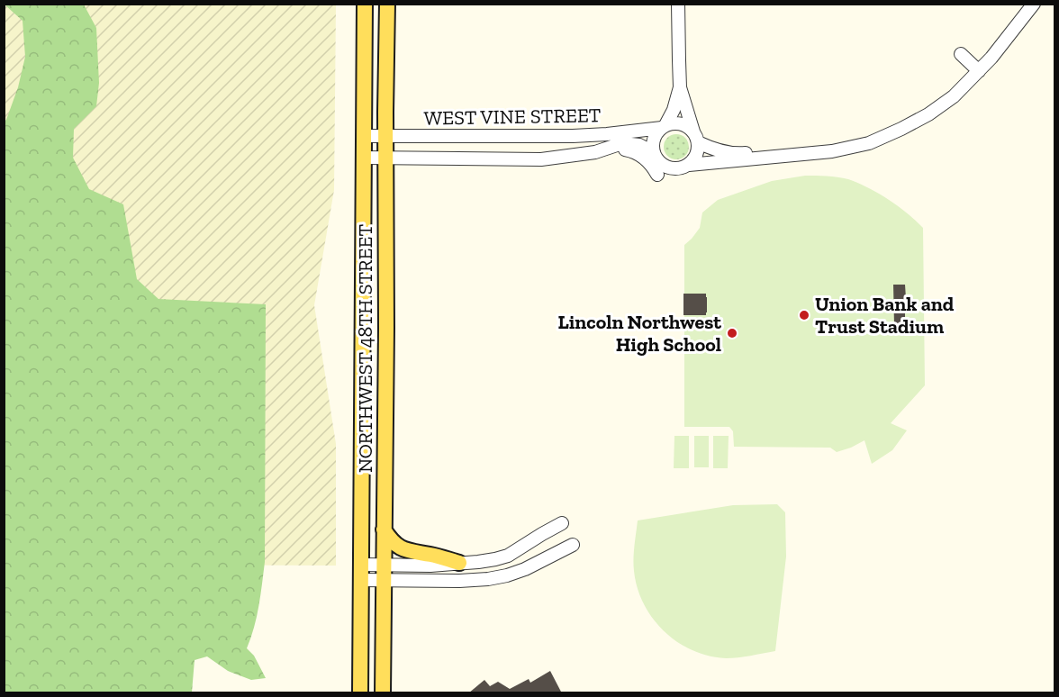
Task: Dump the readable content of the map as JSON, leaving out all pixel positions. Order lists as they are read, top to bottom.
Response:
{
  "streets": {
    "main road": ["NORTHWEST 48TH STREET"],
    "street": ["WEST VINE STREET"]
  },
  "crossings": [
    ["WEST VINE STREET", "NORTHWEST 48TH STREET"]
  ],
  "places": ["Union Bank and Trust Stadium", "Lincoln Northwest High School"]
}
